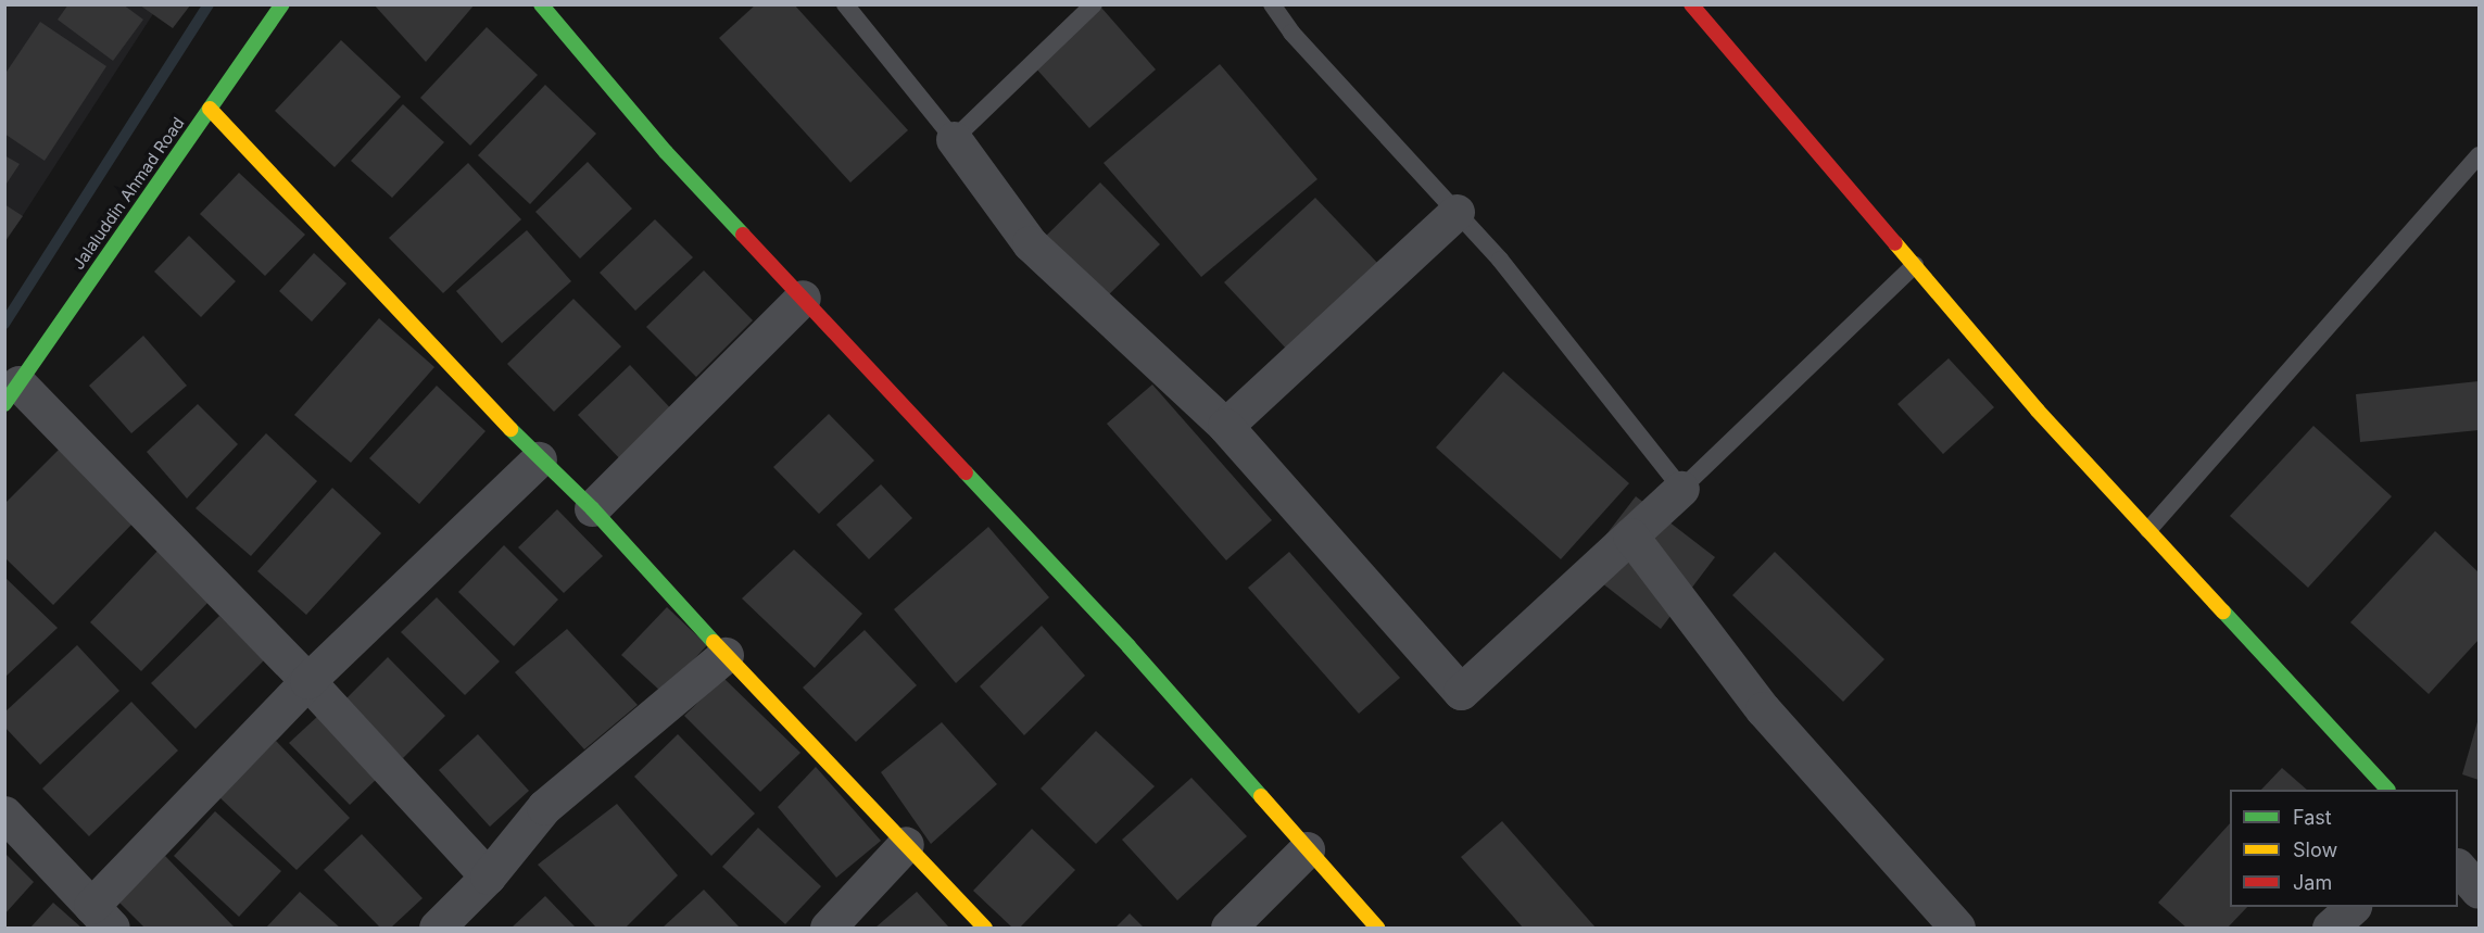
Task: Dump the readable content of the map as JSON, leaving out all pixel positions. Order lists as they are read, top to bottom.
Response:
{
  "streets": {
    "street": ["Jalaluddin Ahmad Road"]
  },
  "legend": ["Fast", "Slow", "Jam"]
}
